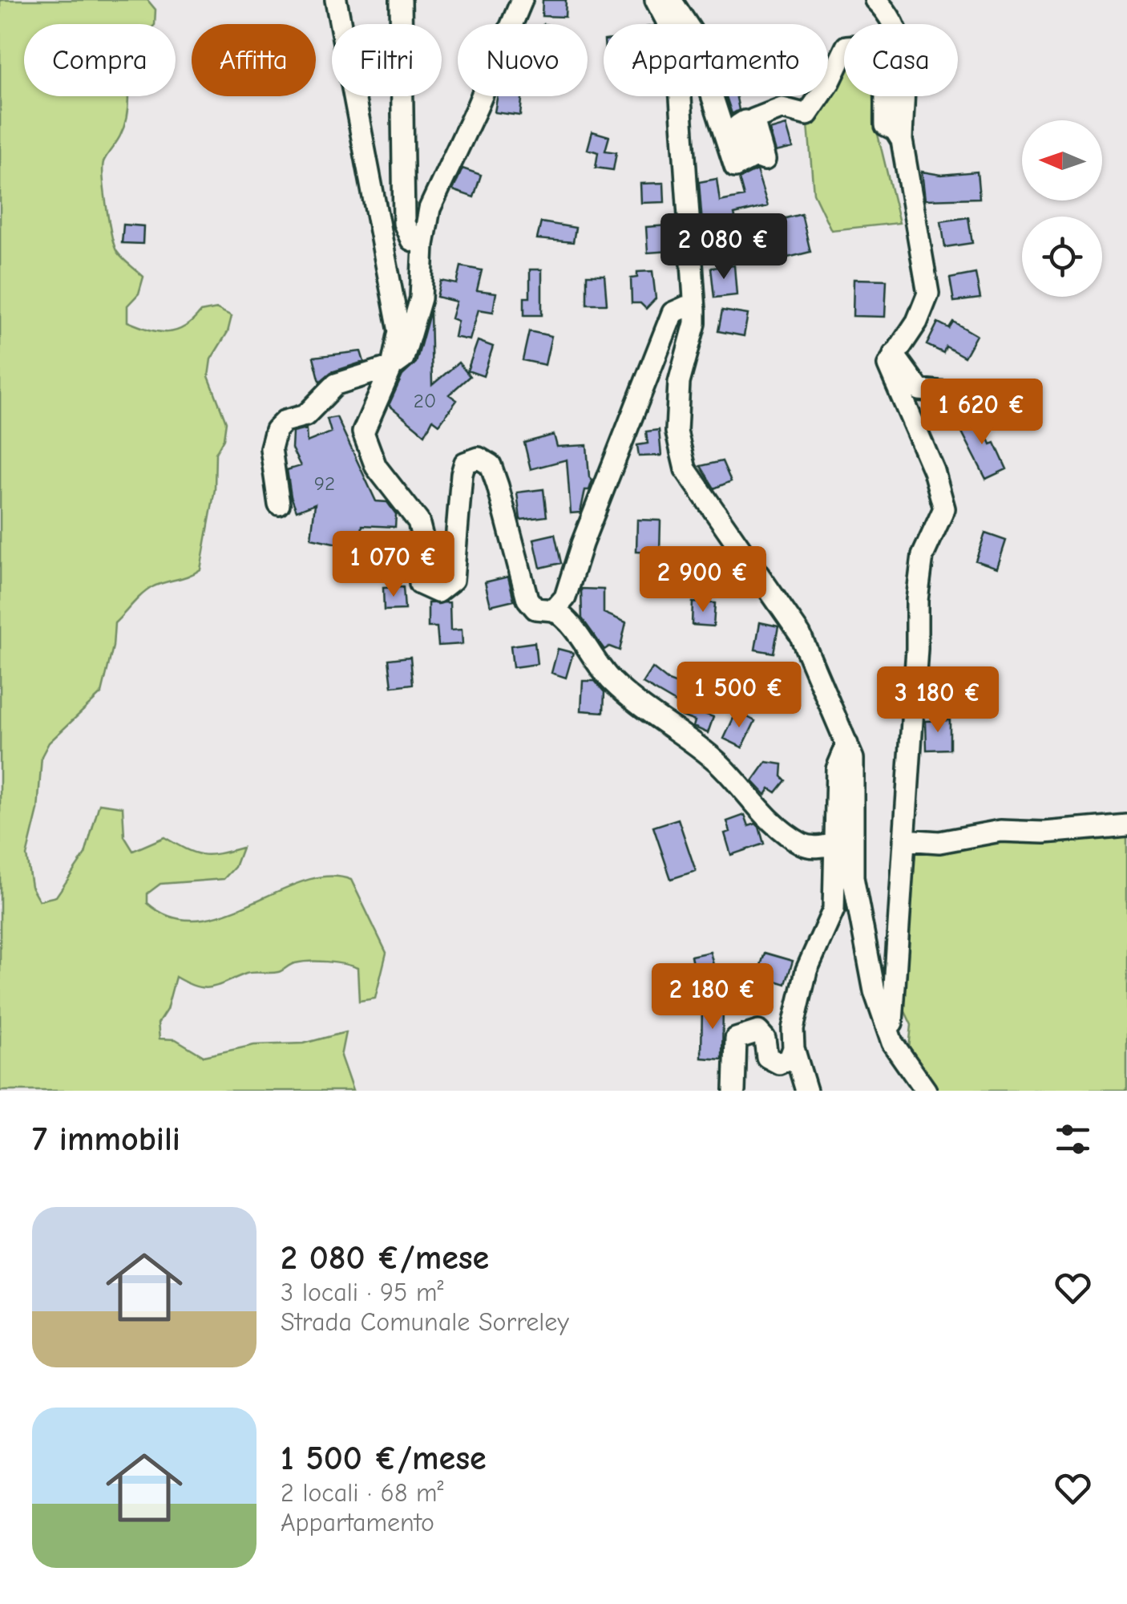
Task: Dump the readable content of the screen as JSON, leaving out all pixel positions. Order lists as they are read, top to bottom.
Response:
{
  "house_numbers": ["20", "92"],
  "north": "left",
  "page": {
    "chip": [
      "Compra",
      "Affitta",
      "Filtri",
      "Nuovo",
      "Appartamento",
      "Casa"
    ],
    "price": [
      "2 080 €",
      "1 620 €",
      "1 070 €",
      "2 900 €",
      "1 500 €",
      "3 180 €",
      "2 180 €"
    ],
    "heading": "7 immobili",
    "list": [
      {
        "name": "2 080 €/mese",
        "note": "3 locali · 95 m² · Strada Comunale Sorreley"
      },
      {
        "name": "1 500 €/mese",
        "note": "2 locali · 68 m² · Appartamento"
      }
    ]
  }
}
